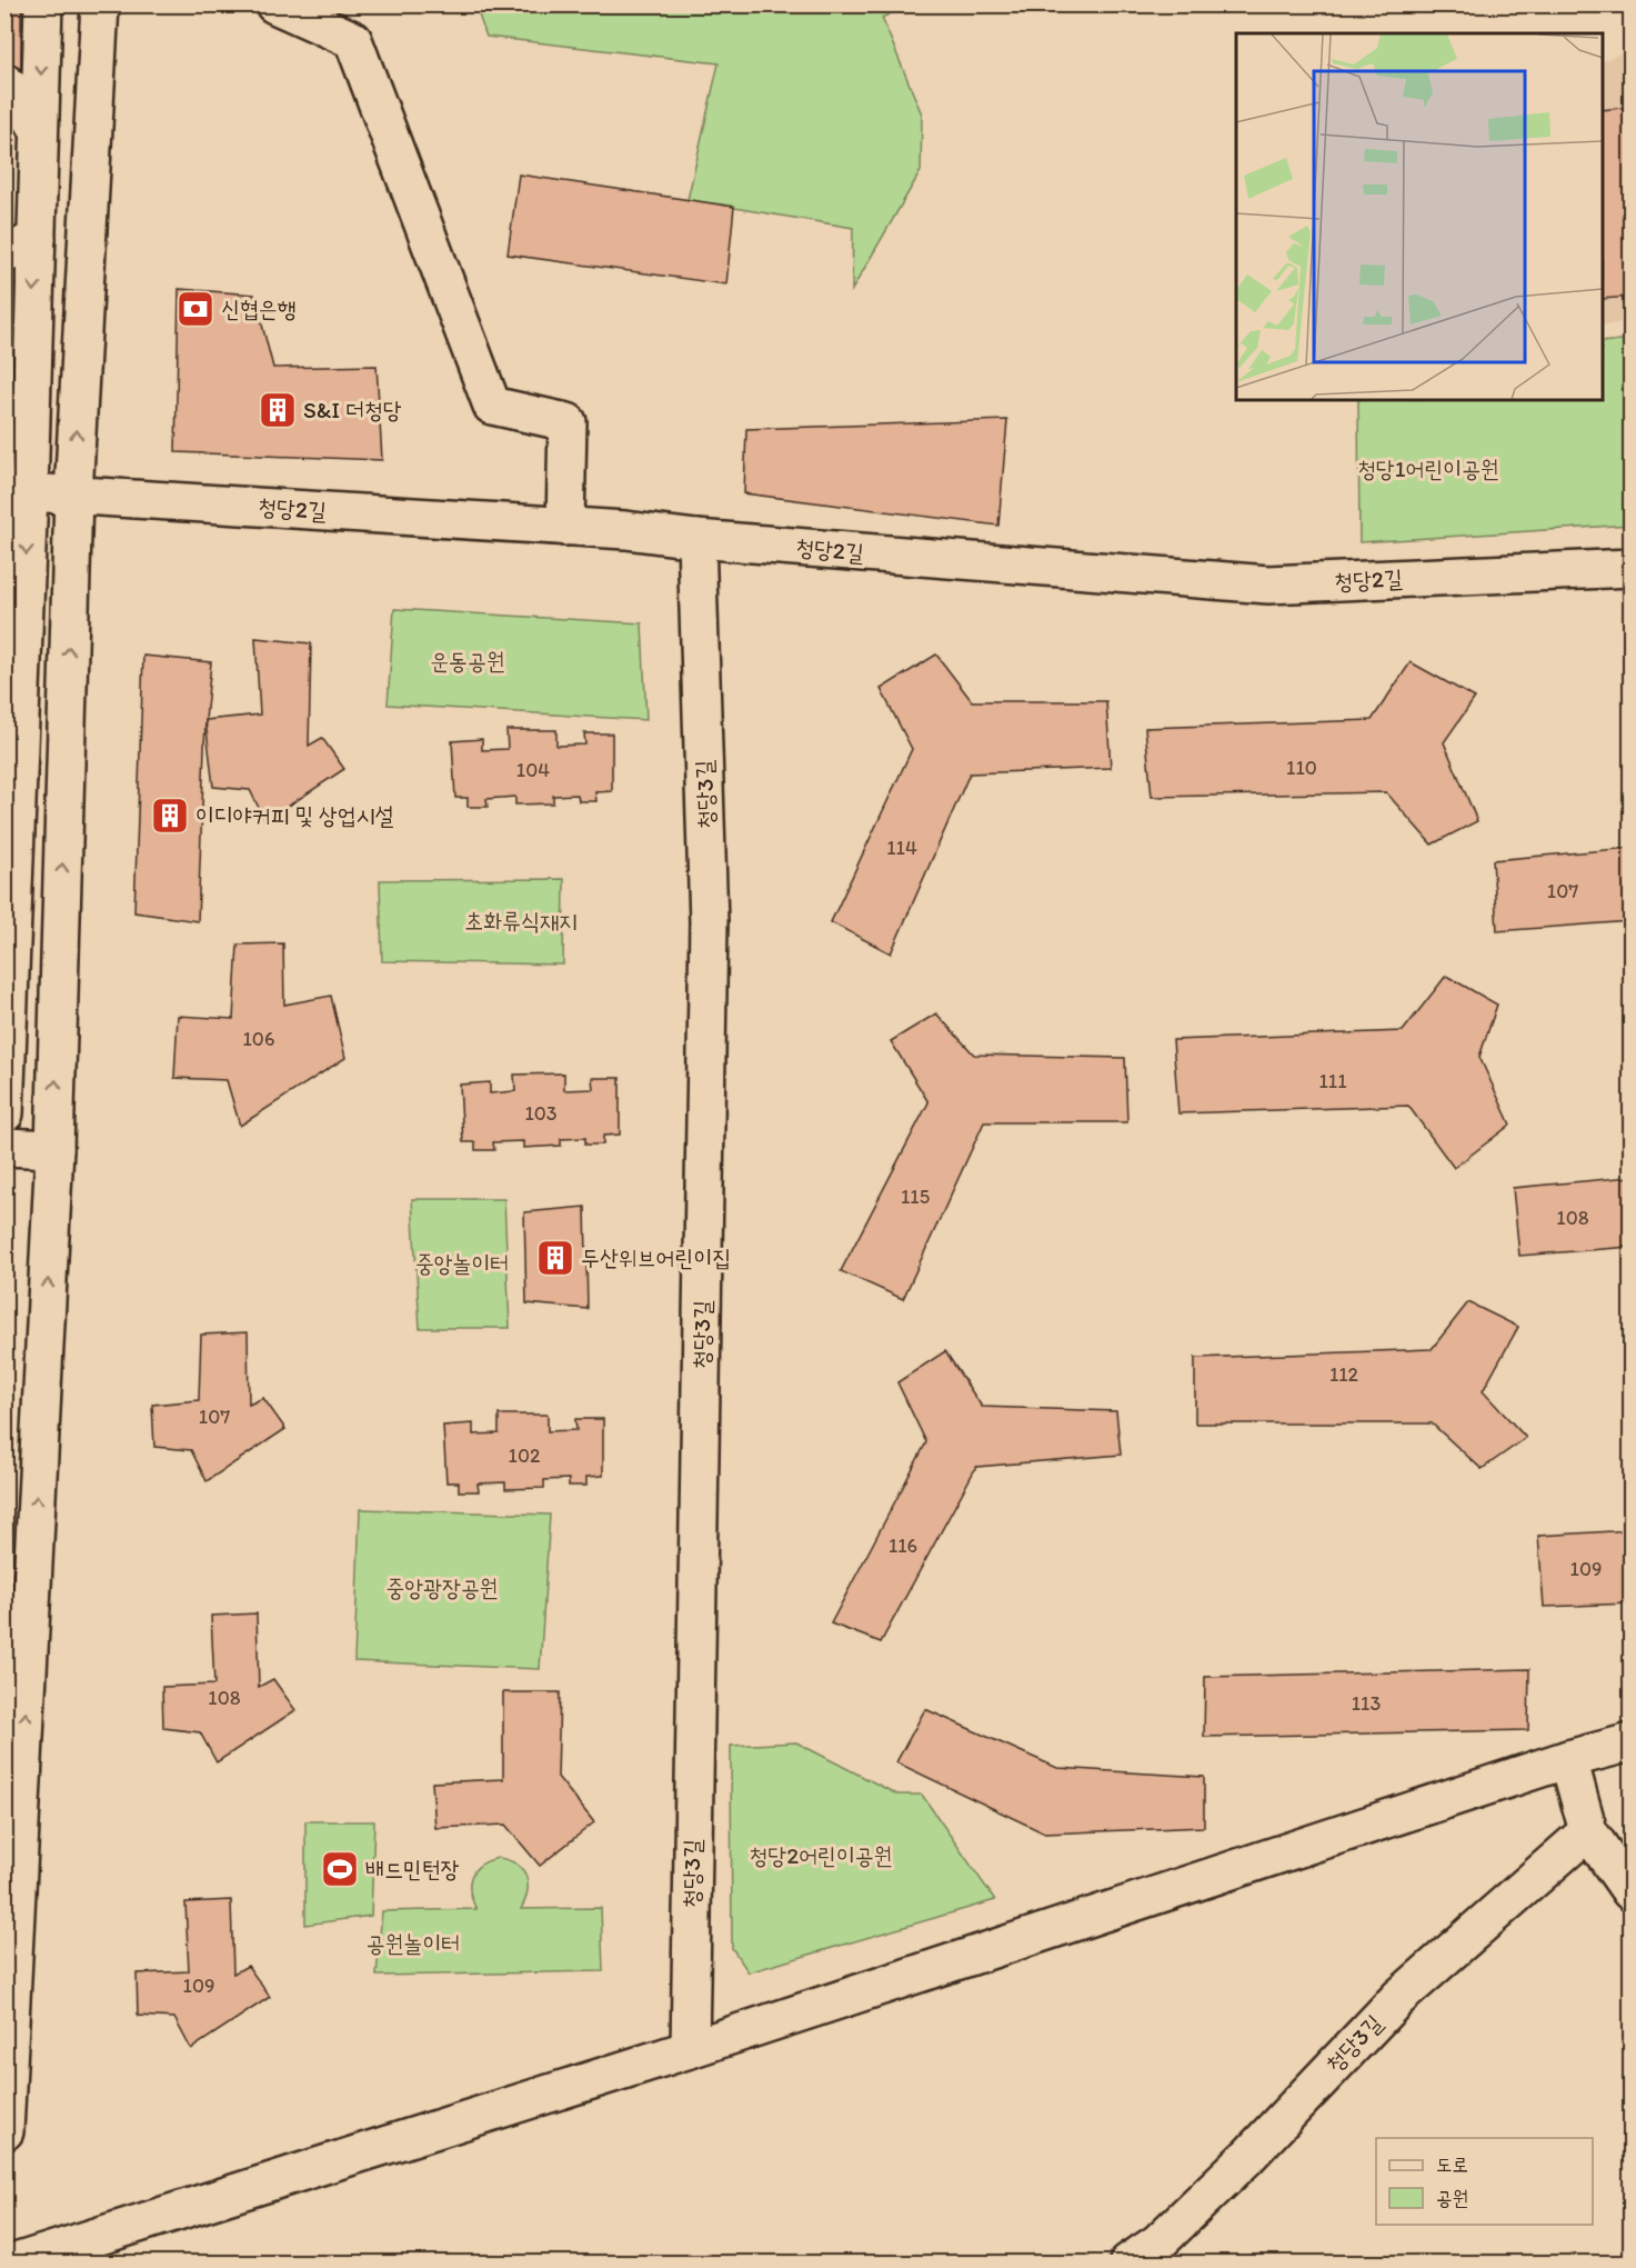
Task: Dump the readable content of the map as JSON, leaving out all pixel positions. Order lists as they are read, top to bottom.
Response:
{
  "streets": {
    "street": ["청당2길", "청당3길"]
  },
  "crossings": [
    ["청당2길", "청당3길"]
  ],
  "parks": [
    "청당1어린이공원",
    "운동공원",
    "초화류식재지",
    "중앙놀이터",
    "중앙광장공원",
    "청당2어린이공원",
    "공원놀이터"
  ],
  "places": {
    "bank": ["신협은행"],
    "building": ["S&I 더청당", "이디야커피 및 상업시설", "두산위브어린이집"],
    "sports": ["배드민턴장"]
  },
  "house_numbers": [
    "110",
    "104",
    "114",
    "107",
    "106",
    "111",
    "103",
    "115",
    "108",
    "112",
    "107",
    "102",
    "116",
    "109",
    "108",
    "113",
    "109"
  ],
  "legend": ["도로", "공원"]
}
